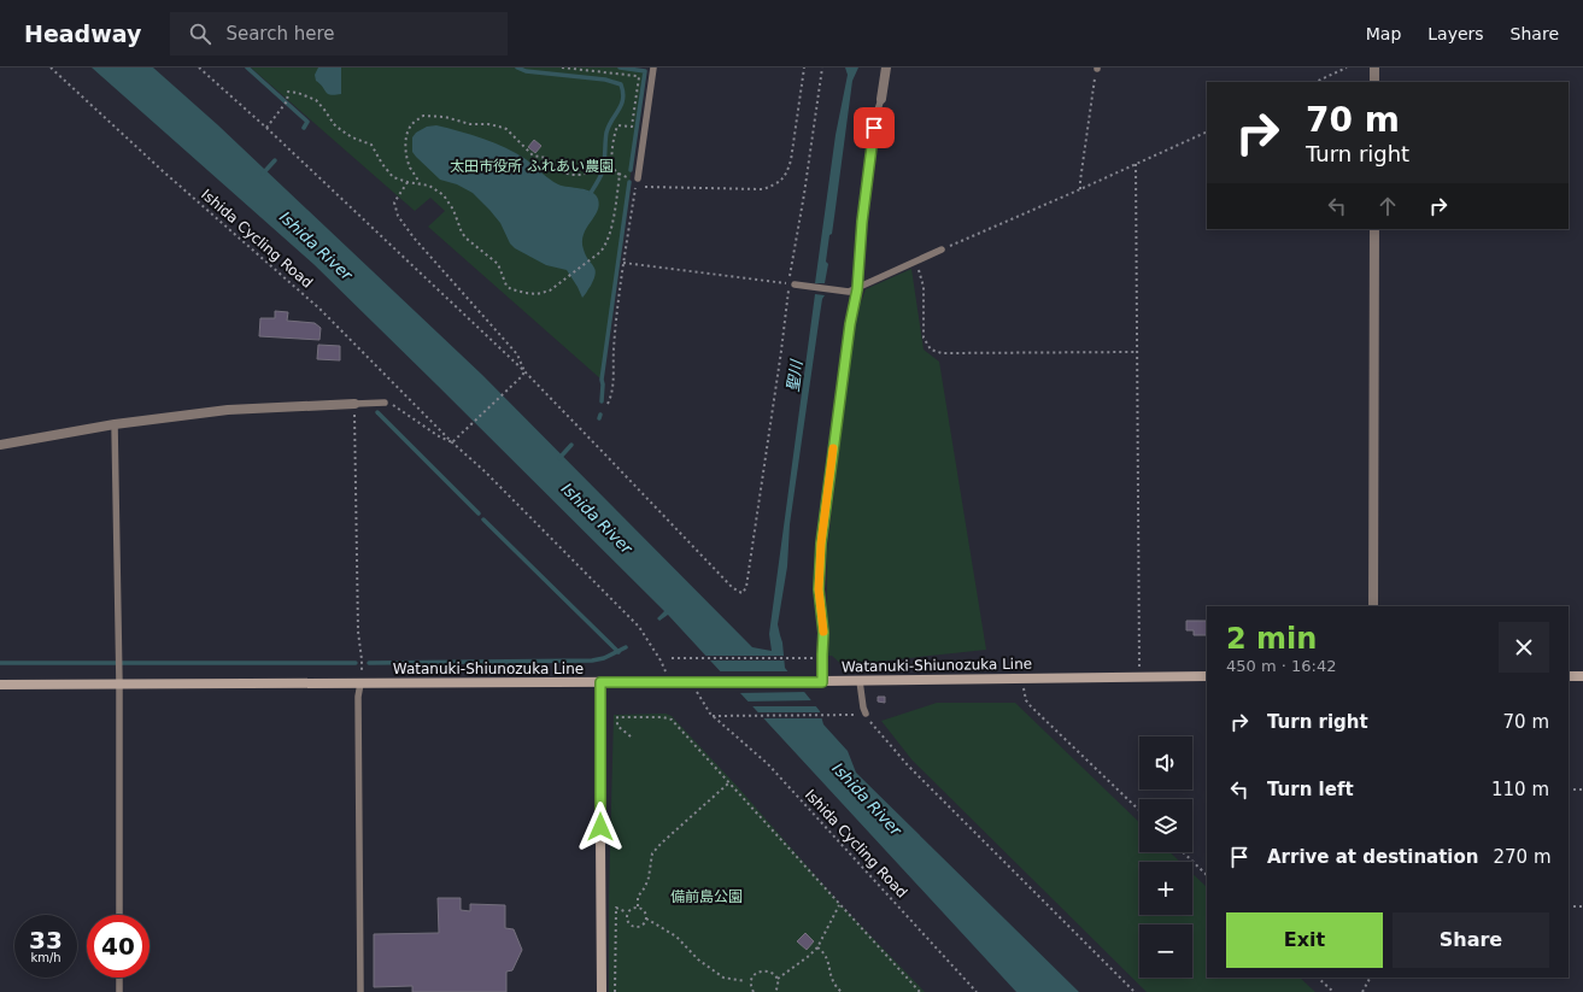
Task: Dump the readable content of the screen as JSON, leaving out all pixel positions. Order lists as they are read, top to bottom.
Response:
{
  "streets": {
    "main road": ["Watanuki-Shiunozuka Line"],
    "path": ["Ishida Cycling Road"]
  },
  "water": ["Ishida River", "聖川"],
  "parks": ["太田市役所 ふれあい農園", "備前島公園"],
  "page": {
    "header": "Headway",
    "search": "Search here",
    "nav": ["Map", "Layers", "Share"],
    "turn": ["70 m", "Turn right"],
    "heading": ["2 min", "450 m · 16:42"],
    "list": [
      {
        "name": "Turn right",
        "value": "70 m"
      },
      {
        "name": "Turn left",
        "value": "110 m"
      },
      {
        "name": "Arrive at destination",
        "value": "270 m"
      }
    ],
    "map_buttons": ["+", "−"],
    "buttons": ["Exit", "Share"],
    "speed": "33 km/h",
    "limit": "40"
  }
}
